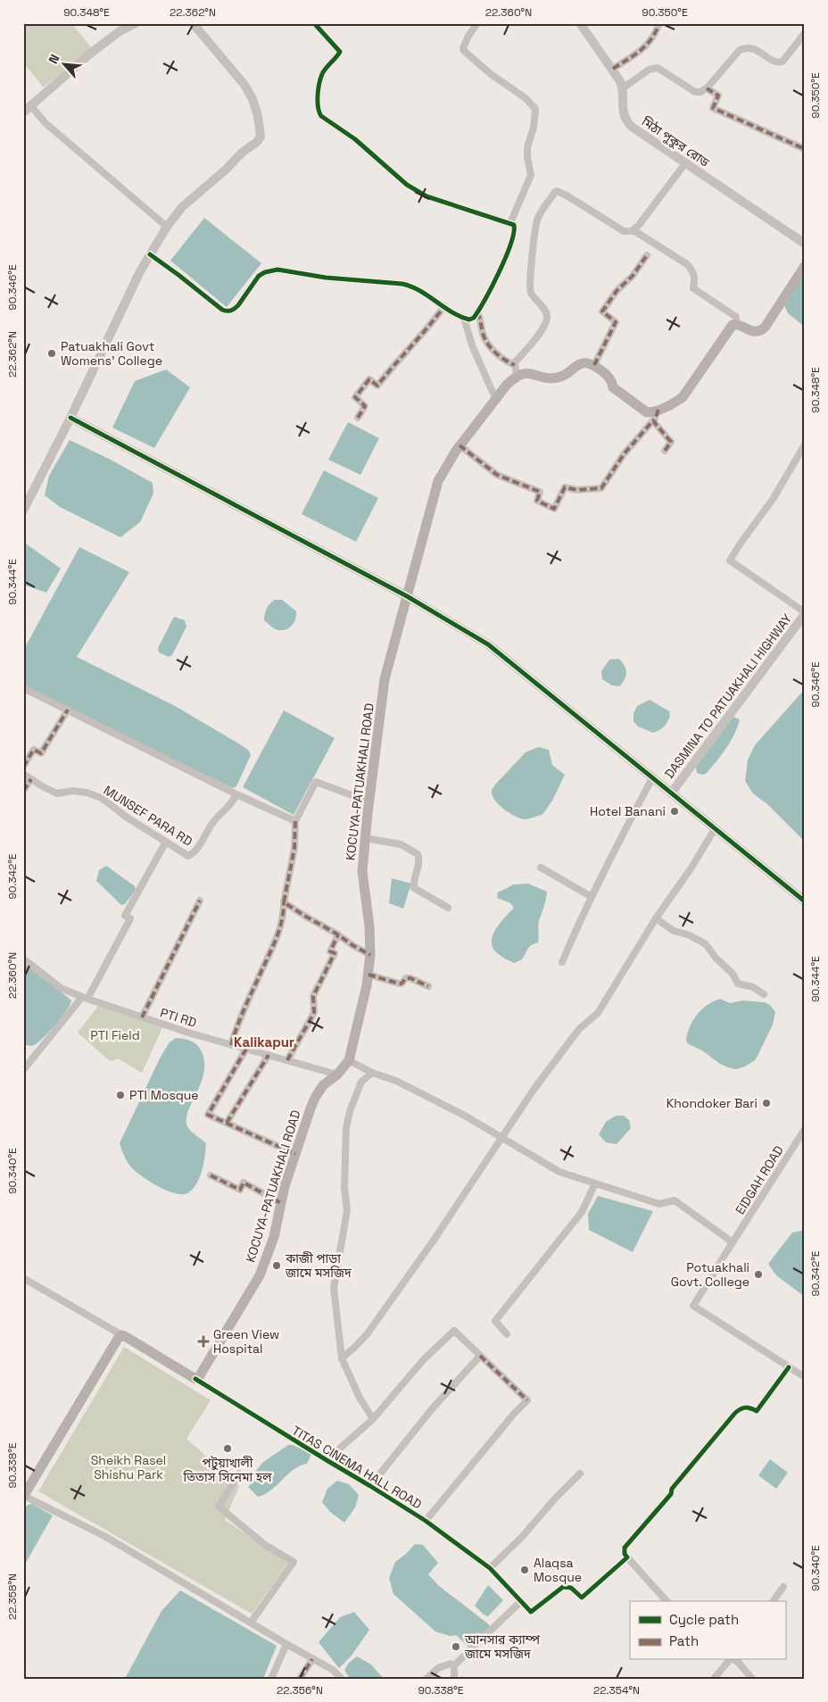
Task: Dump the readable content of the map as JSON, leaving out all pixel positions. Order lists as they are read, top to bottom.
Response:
{
  "streets": {
    "main road": ["KOCUYA-PATUAKHALI ROAD"],
    "street": [
      "মিঠা পুকুর রোড",
      "DASMINA TO PATUAKHALI HIGHWAY",
      "MUNSEF PARA RD",
      "PTI RD",
      "EIDGAH ROAD",
      "TITAS CINEMA HALL ROAD"
    ]
  },
  "crossings": [
    ["KOCUYA-PATUAKHALI ROAD", "PTI RD"],
    ["KOCUYA-PATUAKHALI ROAD", "TITAS CINEMA HALL ROAD"]
  ],
  "districts": ["Kalikapur"],
  "parks": ["PTI Field", "Sheikh Rasel Shishu Park"],
  "places": {
    "other": [
      "Patuakhali Govt Womens' College",
      "Hotel Banani",
      "PTI Mosque",
      "Khondoker Bari",
      "কাজী পাড়া জামে মসজিদ",
      "Potuakhali Govt. College",
      "পটুয়াখালী তিতাস সিনেমা হল",
      "Alaqsa Mosque",
      "আনসার ক্যাম্প জামে মসজিদ"
    ],
    "health": ["Green View Hospital"]
  },
  "legend": ["Cycle path", "Path"],
  "north": "top left",
  "coordinates": [
    "90.348°E",
    "22.362°N",
    "22.360°N",
    "90.350°E",
    "90.346°E",
    "90.344°E",
    "90.342°E",
    "90.340°E",
    "90.338°E",
    "22.358°N",
    "22.356°N",
    "22.354°N"
  ]
}
